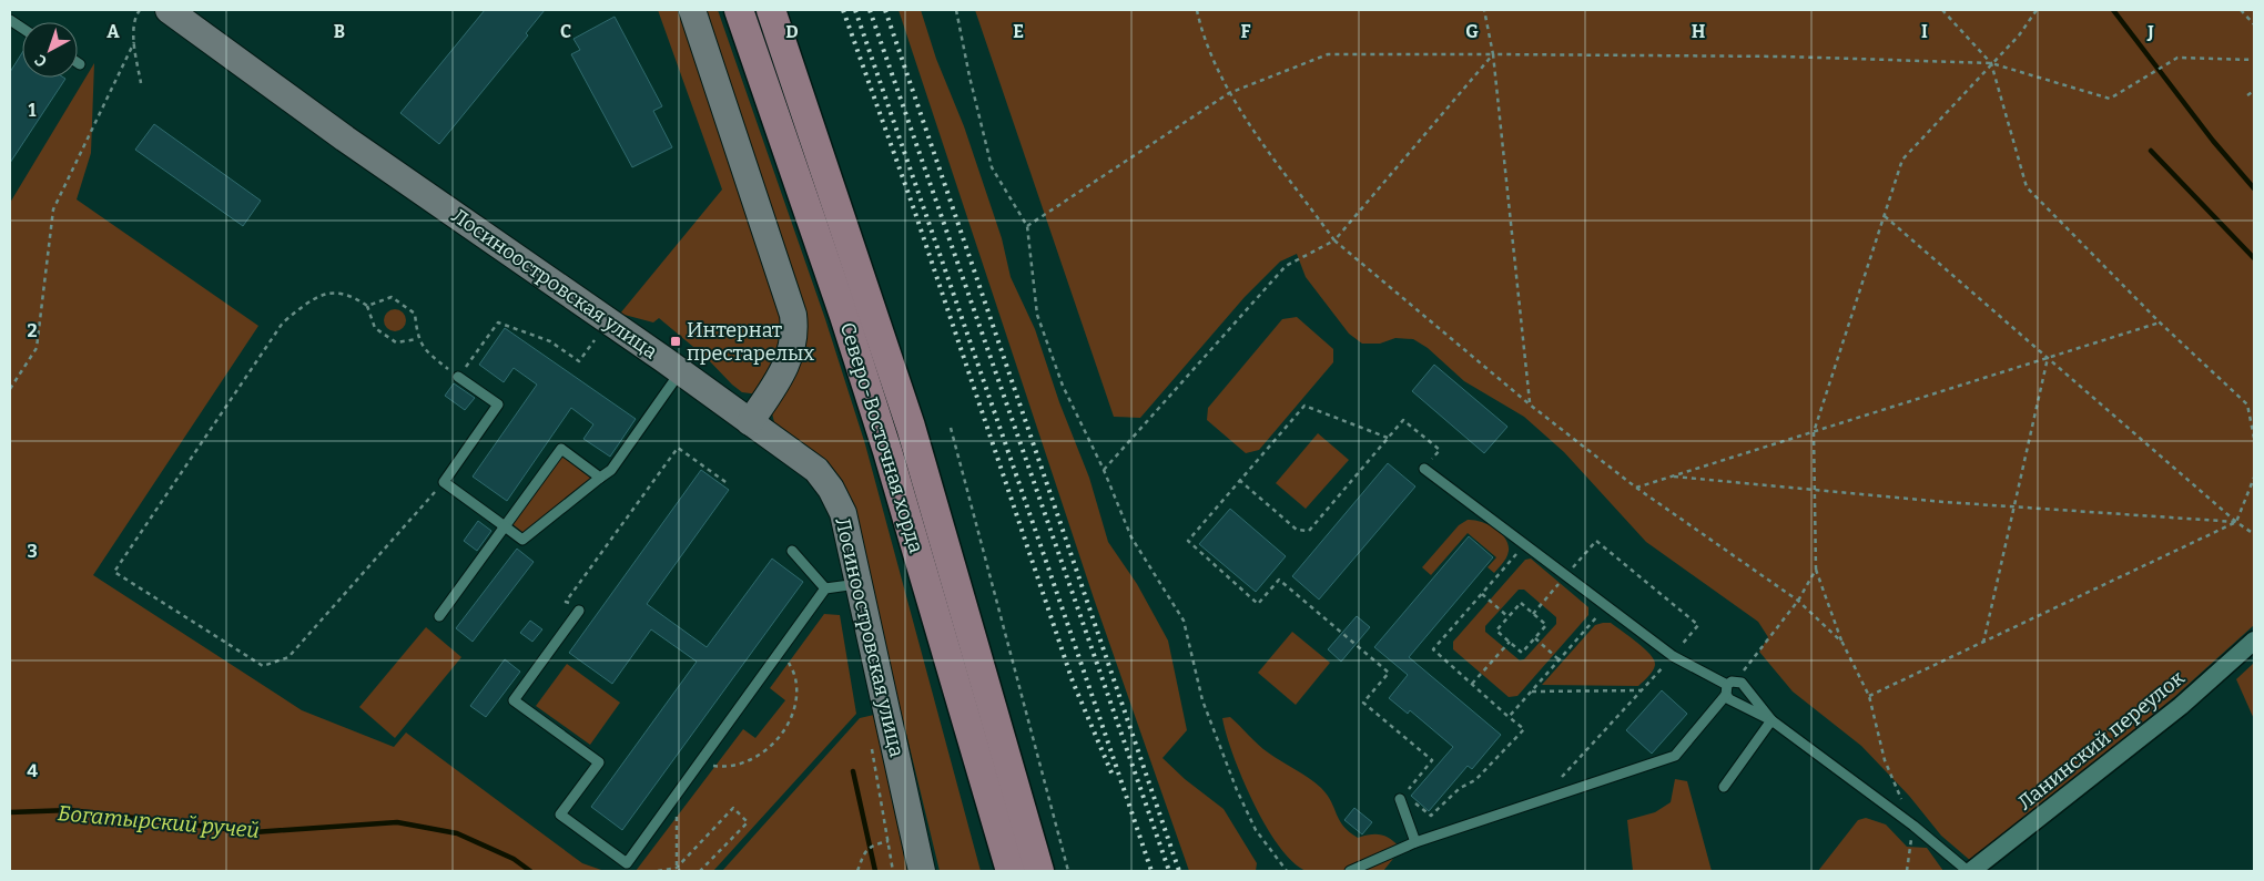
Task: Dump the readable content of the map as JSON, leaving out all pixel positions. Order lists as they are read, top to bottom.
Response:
{
  "streets": {
    "main road": ["Северо-Восточная хорда"],
    "street": ["Лосиноостровская улица", "Ланинский переулок"]
  },
  "water": ["Богатырский ручей"],
  "places": {
    "transit": ["Интернат престарелых"]
  },
  "north": "bottom left",
  "grid": {
    "columns": [
      "A",
      "B",
      "C",
      "D",
      "E",
      "F",
      "G",
      "H",
      "I",
      "J"
    ],
    "rows": [
      "1",
      "2",
      "3",
      "4"
    ]
  }
}
